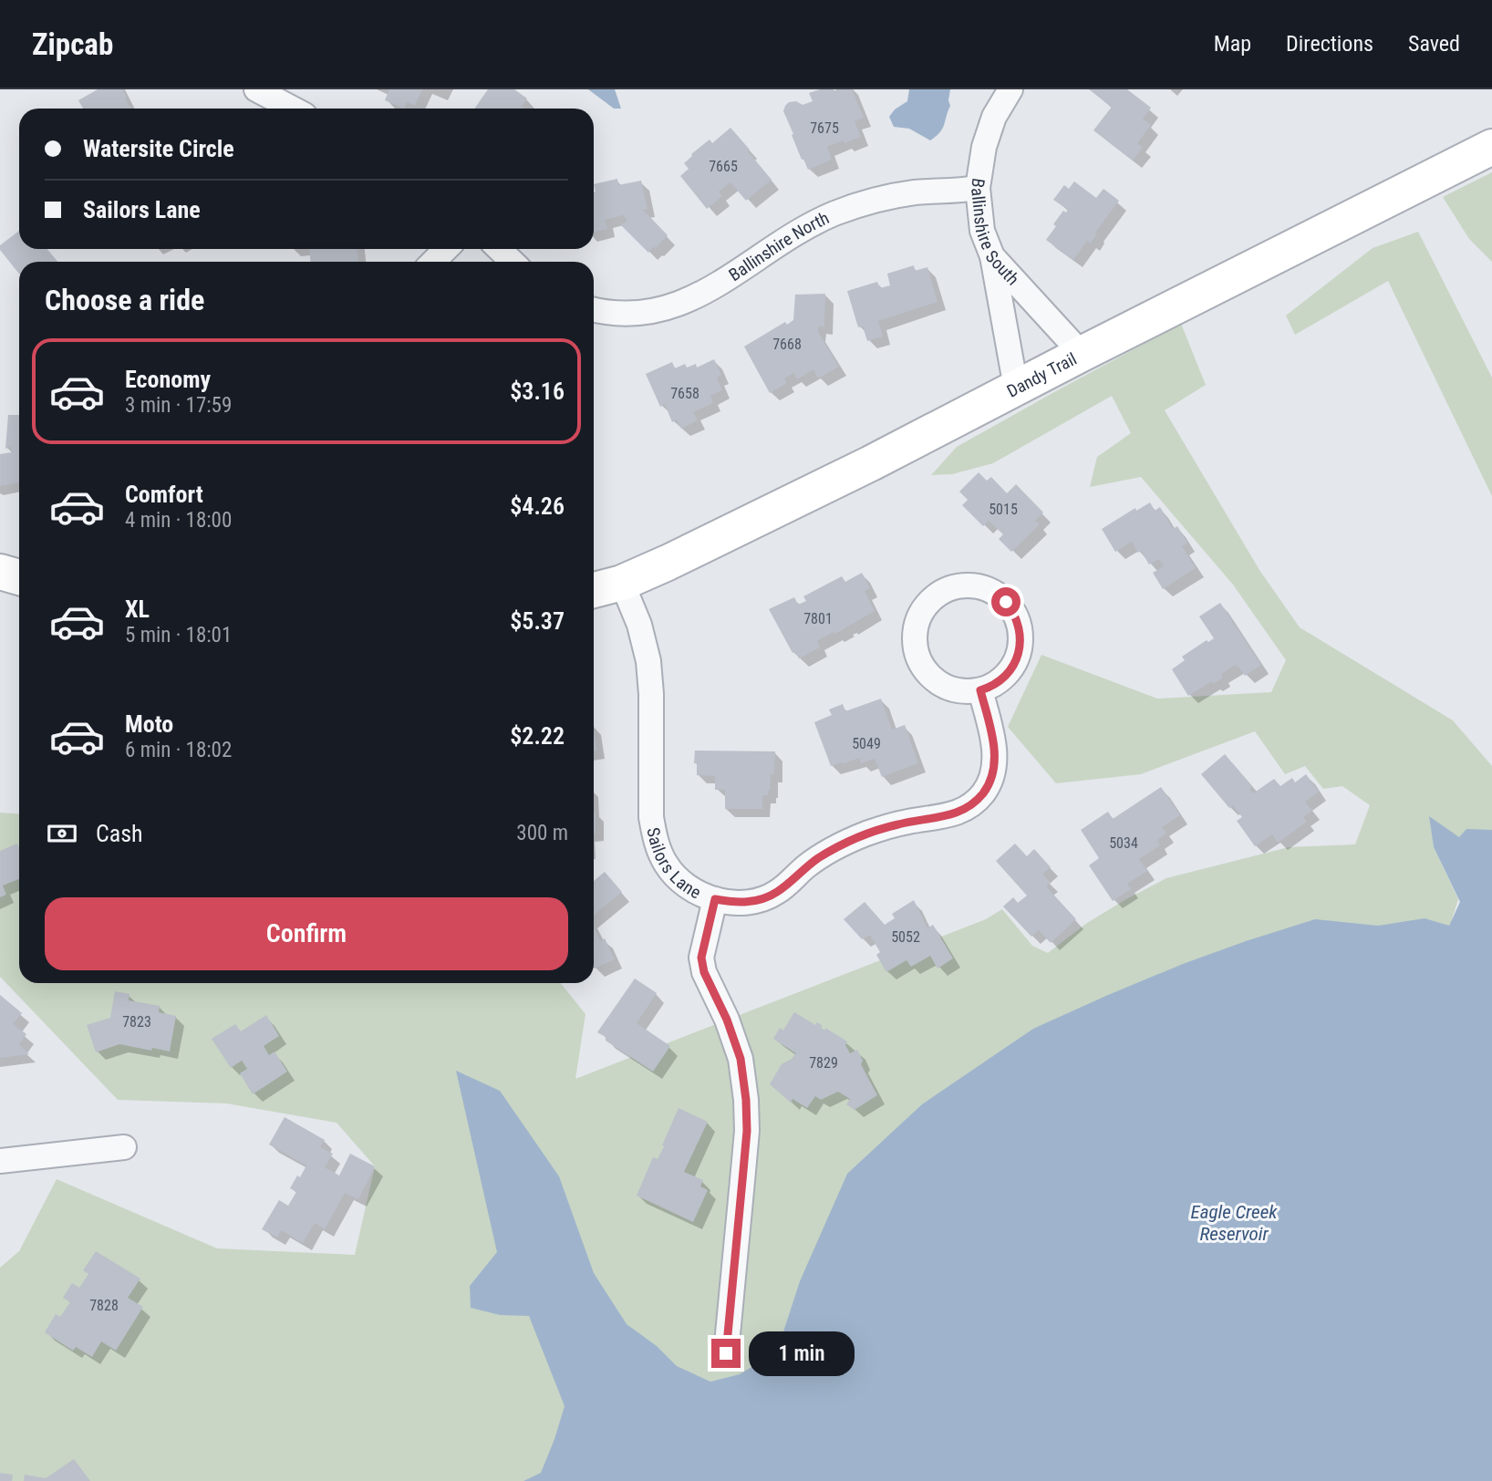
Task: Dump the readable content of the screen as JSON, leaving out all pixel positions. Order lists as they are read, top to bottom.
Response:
{
  "streets": {
    "street": [
      "Ballinshire South",
      "Ballinshire North",
      "Dandy Trail",
      "Sailors Lane"
    ]
  },
  "crossings": [
    ["Ballinshire South", "Ballinshire North"],
    ["Ballinshire South", "Dandy Trail"],
    ["Dandy Trail", "Sailors Lane"]
  ],
  "water": ["Eagle Creek Reservoir"],
  "house_numbers": [
    "7675",
    "7665",
    "7668",
    "7658",
    "5015",
    "7801",
    "5049",
    "5034",
    "5052",
    "7823",
    "7829",
    "7828"
  ],
  "page": {
    "header": "Zipcab",
    "nav": ["Map", "Directions", "Saved"],
    "banner": ["Watersite Circle", "Sailors Lane"],
    "heading": "Choose a ride",
    "list": [
      {
        "name": "Economy",
        "note": "3 min · 17:59",
        "value": "$3.16"
      },
      {
        "name": "Comfort",
        "note": "4 min · 18:00",
        "value": "$4.26"
      },
      {
        "name": "XL",
        "note": "5 min · 18:01",
        "value": "$5.37"
      },
      {
        "name": "Moto",
        "note": "6 min · 18:02",
        "value": "$2.22"
      }
    ],
    "pay": ["Cash", "300 m"],
    "buttons": "Confirm",
    "bubble": "1 min"
  }
}
